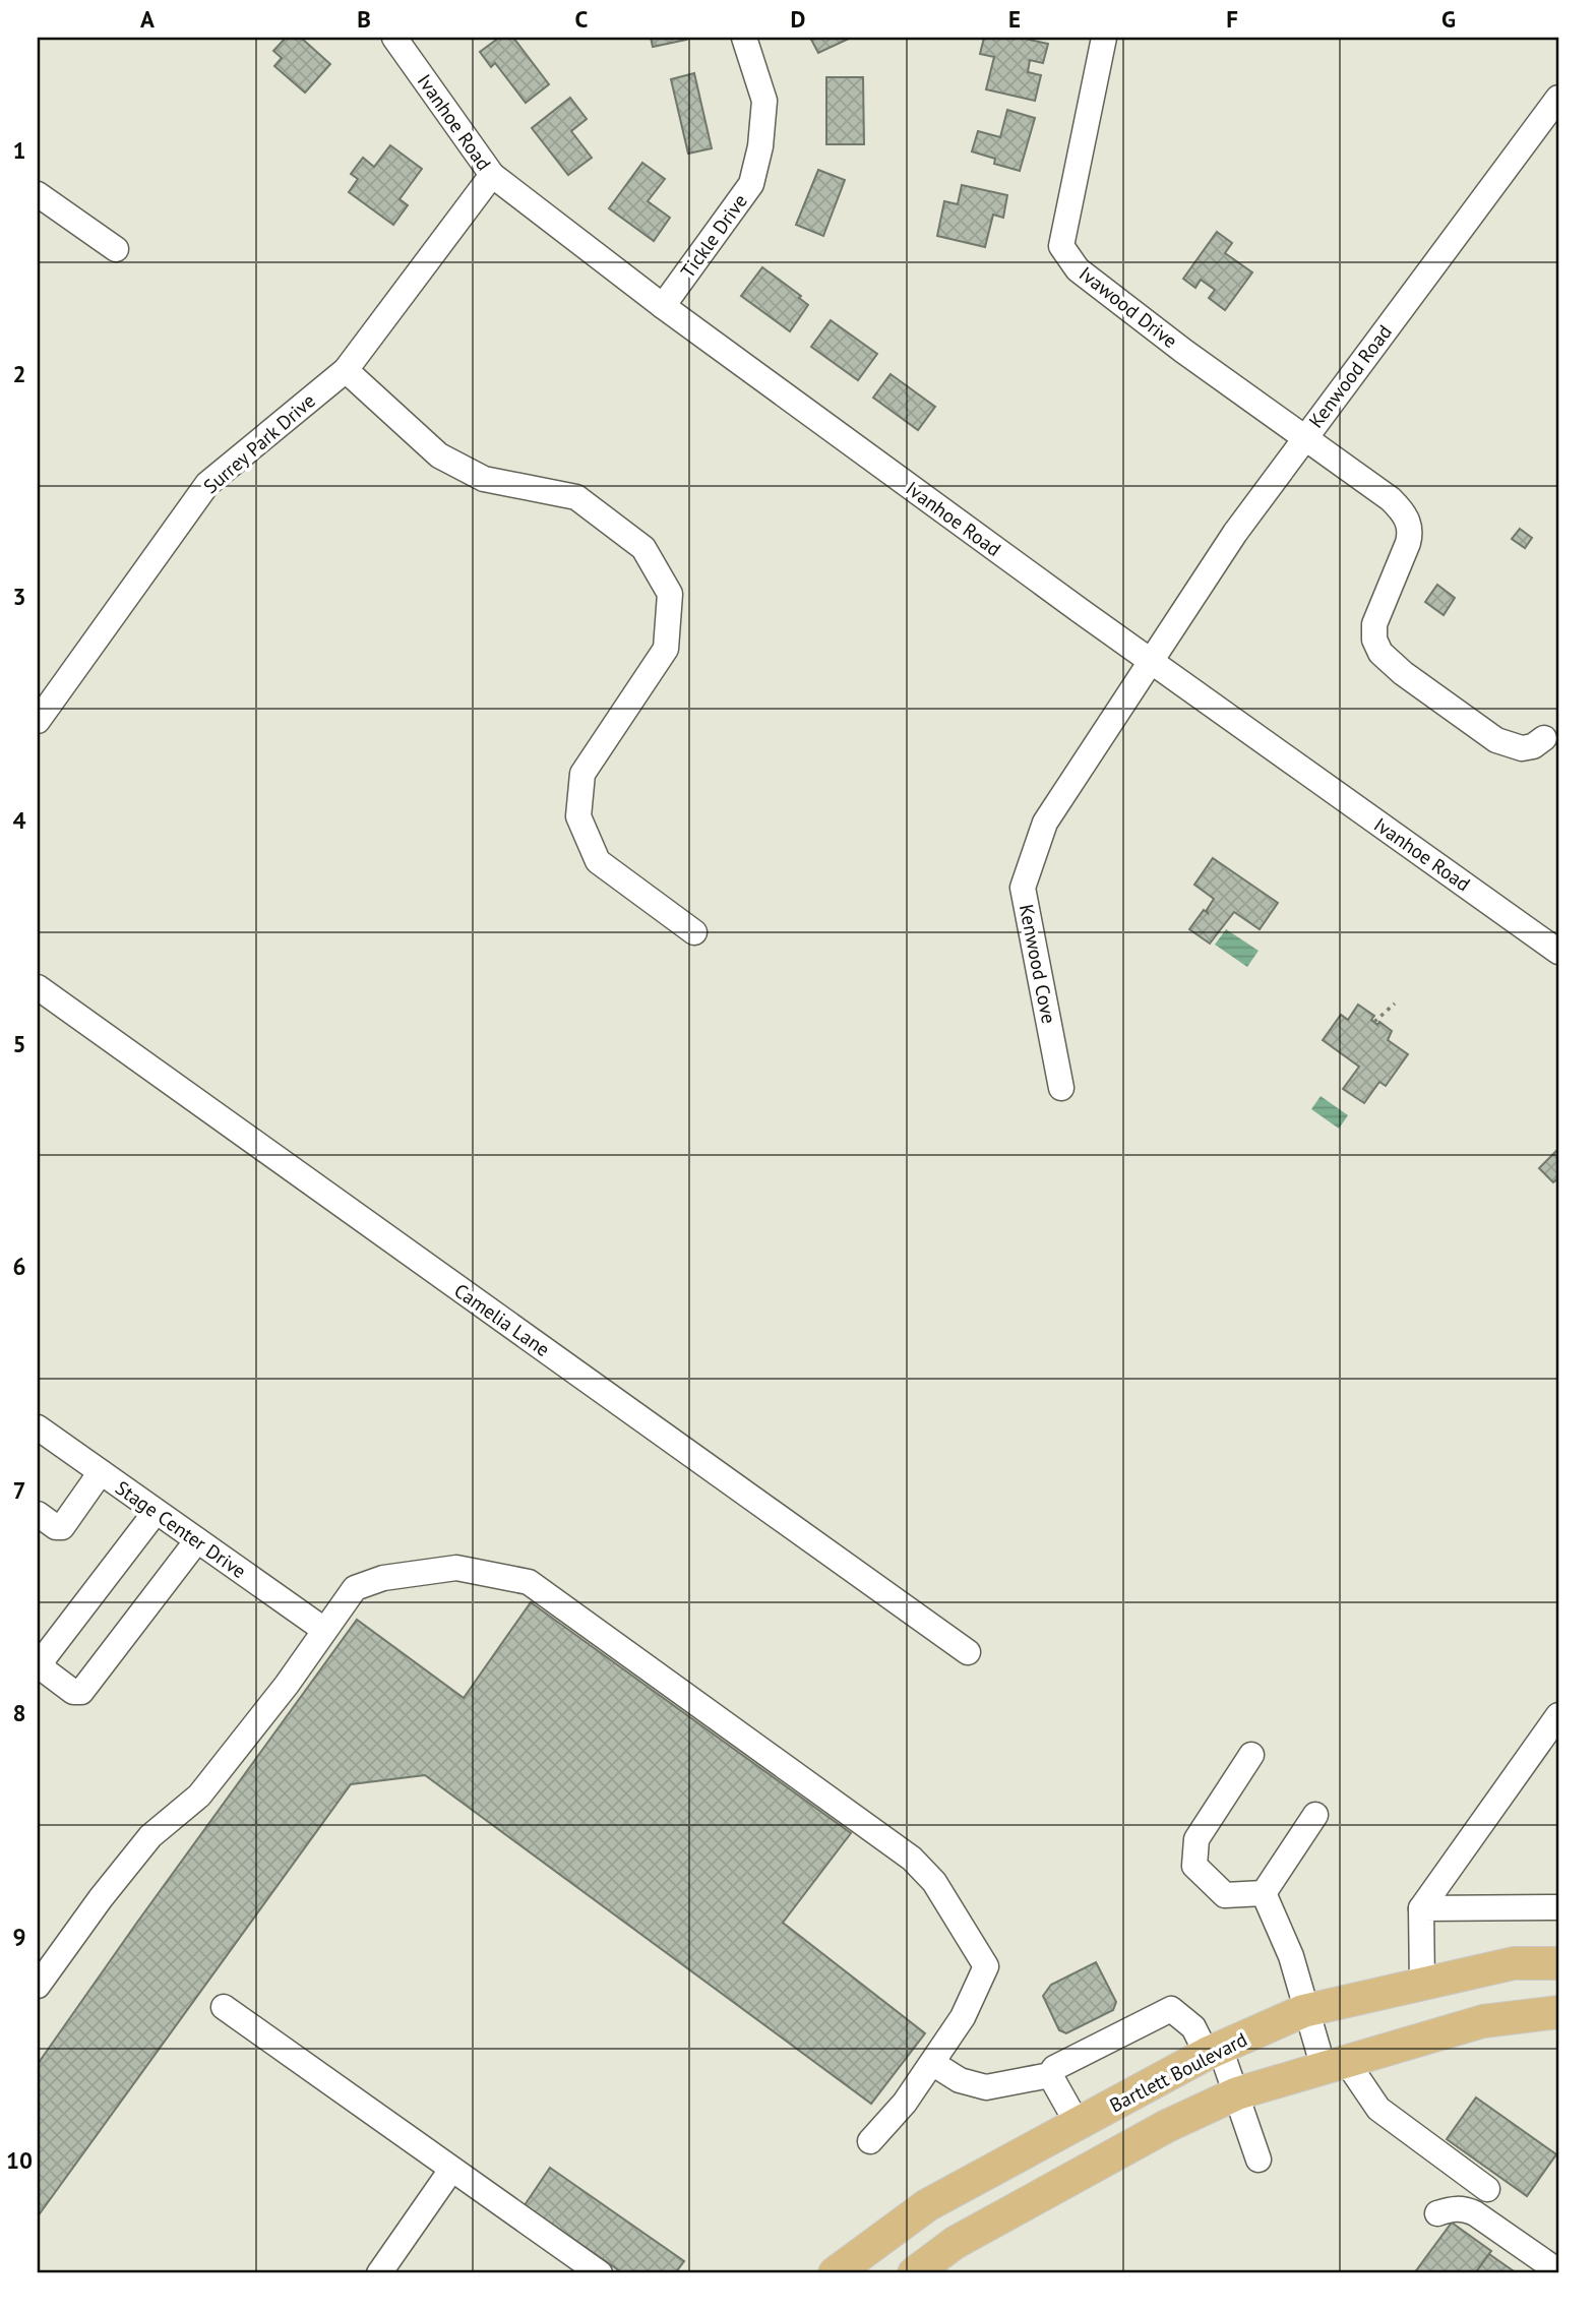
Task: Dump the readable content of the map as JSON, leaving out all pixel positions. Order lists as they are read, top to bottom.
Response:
{
  "streets": {
    "main road": ["Bartlett Boulevard"],
    "street": [
      "Ivanhoe Road",
      "Tickle Drive",
      "Ivawood Drive",
      "Kenwood Road",
      "Surrey Park Drive",
      "Kenwood Cove",
      "Camelia Lane",
      "Stage Center Drive"
    ]
  },
  "crossings": [
    ["Ivanhoe Road", "Tickle Drive"],
    ["Ivanhoe Road", "Kenwood Road"],
    ["Ivanhoe Road", "Surrey Park Drive"],
    ["Ivanhoe Road", "Kenwood Cove"],
    ["Ivawood Drive", "Kenwood Road"],
    ["Kenwood Road", "Kenwood Cove"]
  ],
  "grid": {
    "columns": [
      "A",
      "B",
      "C",
      "D",
      "E",
      "F",
      "G"
    ],
    "rows": [
      "1",
      "2",
      "3",
      "4",
      "5",
      "6",
      "7",
      "8",
      "9",
      "10"
    ]
  }
}
